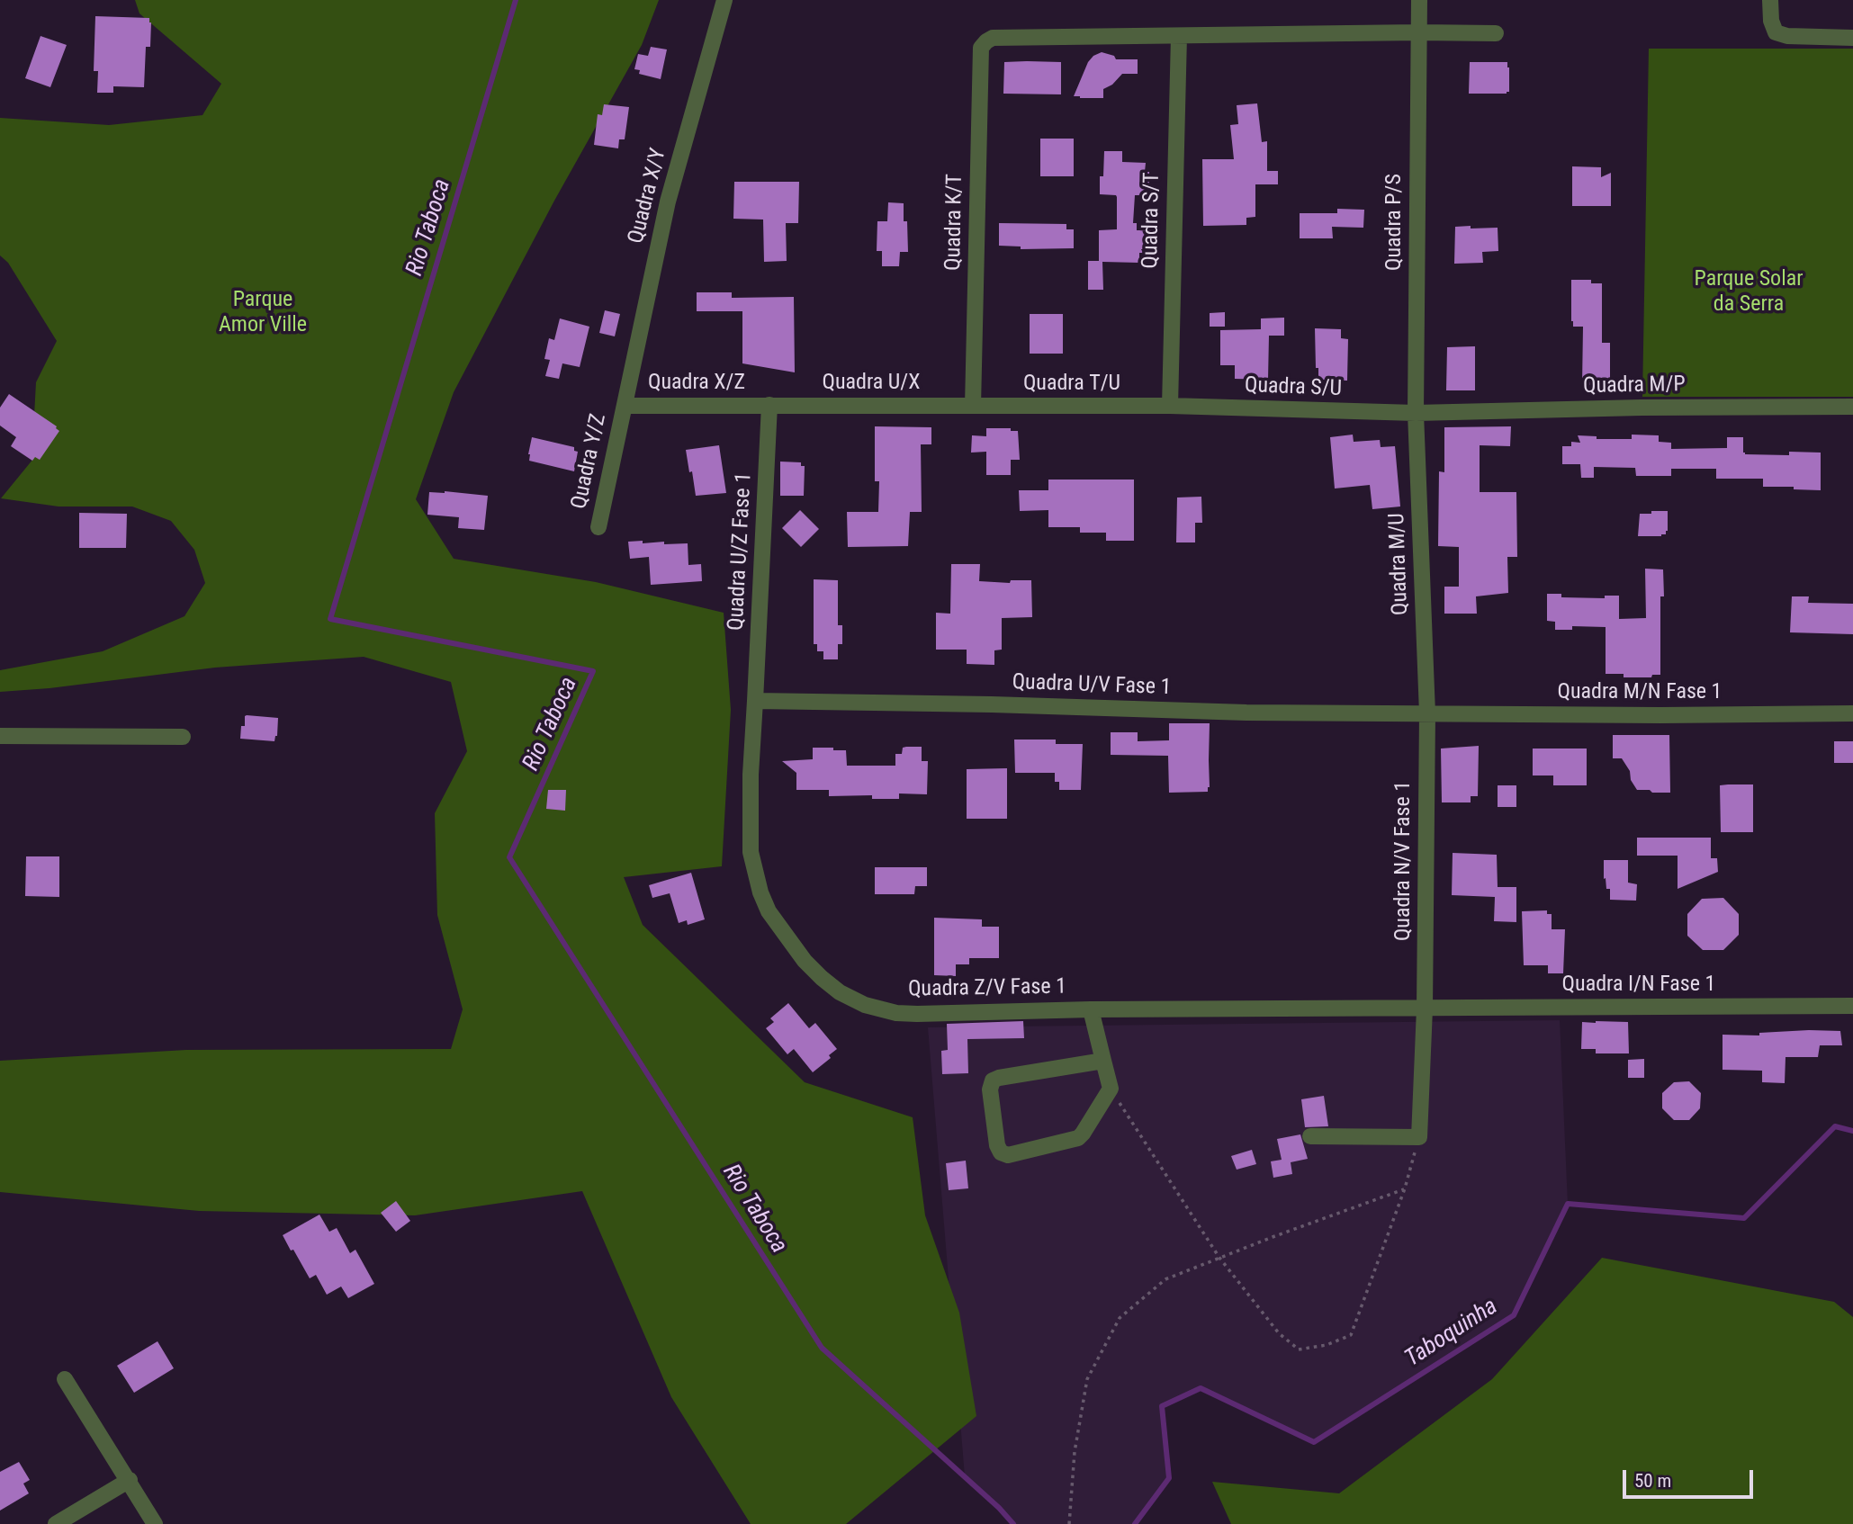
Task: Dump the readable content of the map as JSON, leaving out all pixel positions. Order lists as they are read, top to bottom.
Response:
{
  "streets": {
    "street": [
      "Quadra X/Y",
      "Quadra S/T",
      "Quadra K/T",
      "Quadra P/S",
      "Quadra X/Z",
      "Quadra U/X",
      "Quadra T/U",
      "Quadra M/P",
      "Quadra S/U",
      "Quadra Y/Z",
      "Quadra U/Z Fase 1",
      "Quadra M/U",
      "Quadra U/V Fase 1",
      "Quadra M/N Fase 1",
      "Quadra N/V Fase 1",
      "Quadra I/N Fase 1",
      "Quadra Z/V Fase 1"
    ]
  },
  "crossings": [
    ["Quadra X/Y", "Quadra X/Z"],
    ["Quadra X/Y", "Quadra Y/Z"],
    ["Quadra S/T", "Quadra K/T"],
    ["Quadra S/T", "Quadra T/U"],
    ["Quadra S/T", "Quadra S/U"],
    ["Quadra K/T", "Quadra U/X"],
    ["Quadra K/T", "Quadra T/U"],
    ["Quadra P/S", "Quadra M/P"],
    ["Quadra P/S", "Quadra S/U"],
    ["Quadra P/S", "Quadra M/U"],
    ["Quadra X/Z", "Quadra U/X"],
    ["Quadra X/Z", "Quadra Y/Z"],
    ["Quadra X/Z", "Quadra U/Z Fase 1"],
    ["Quadra U/X", "Quadra T/U"],
    ["Quadra U/X", "Quadra U/Z Fase 1"],
    ["Quadra T/U", "Quadra S/U"],
    ["Quadra M/P", "Quadra S/U"],
    ["Quadra M/P", "Quadra M/U"],
    ["Quadra S/U", "Quadra M/U"],
    ["Quadra U/Z Fase 1", "Quadra U/V Fase 1"],
    ["Quadra U/Z Fase 1", "Quadra Z/V Fase 1"],
    ["Quadra M/U", "Quadra U/V Fase 1"],
    ["Quadra M/U", "Quadra M/N Fase 1"],
    ["Quadra M/U", "Quadra N/V Fase 1"],
    ["Quadra U/V Fase 1", "Quadra M/N Fase 1"],
    ["Quadra U/V Fase 1", "Quadra N/V Fase 1"],
    ["Quadra U/V Fase 1", "Quadra Z/V Fase 1"],
    ["Quadra M/N Fase 1", "Quadra N/V Fase 1"],
    ["Quadra N/V Fase 1", "Quadra I/N Fase 1"],
    ["Quadra N/V Fase 1", "Quadra Z/V Fase 1"],
    ["Quadra I/N Fase 1", "Quadra Z/V Fase 1"]
  ],
  "water": ["Rio Taboca", "Taboquinha"],
  "parks": ["Parque Solar da Serra", "Parque Amor Ville"],
  "scale_bar": "50 m"
}
